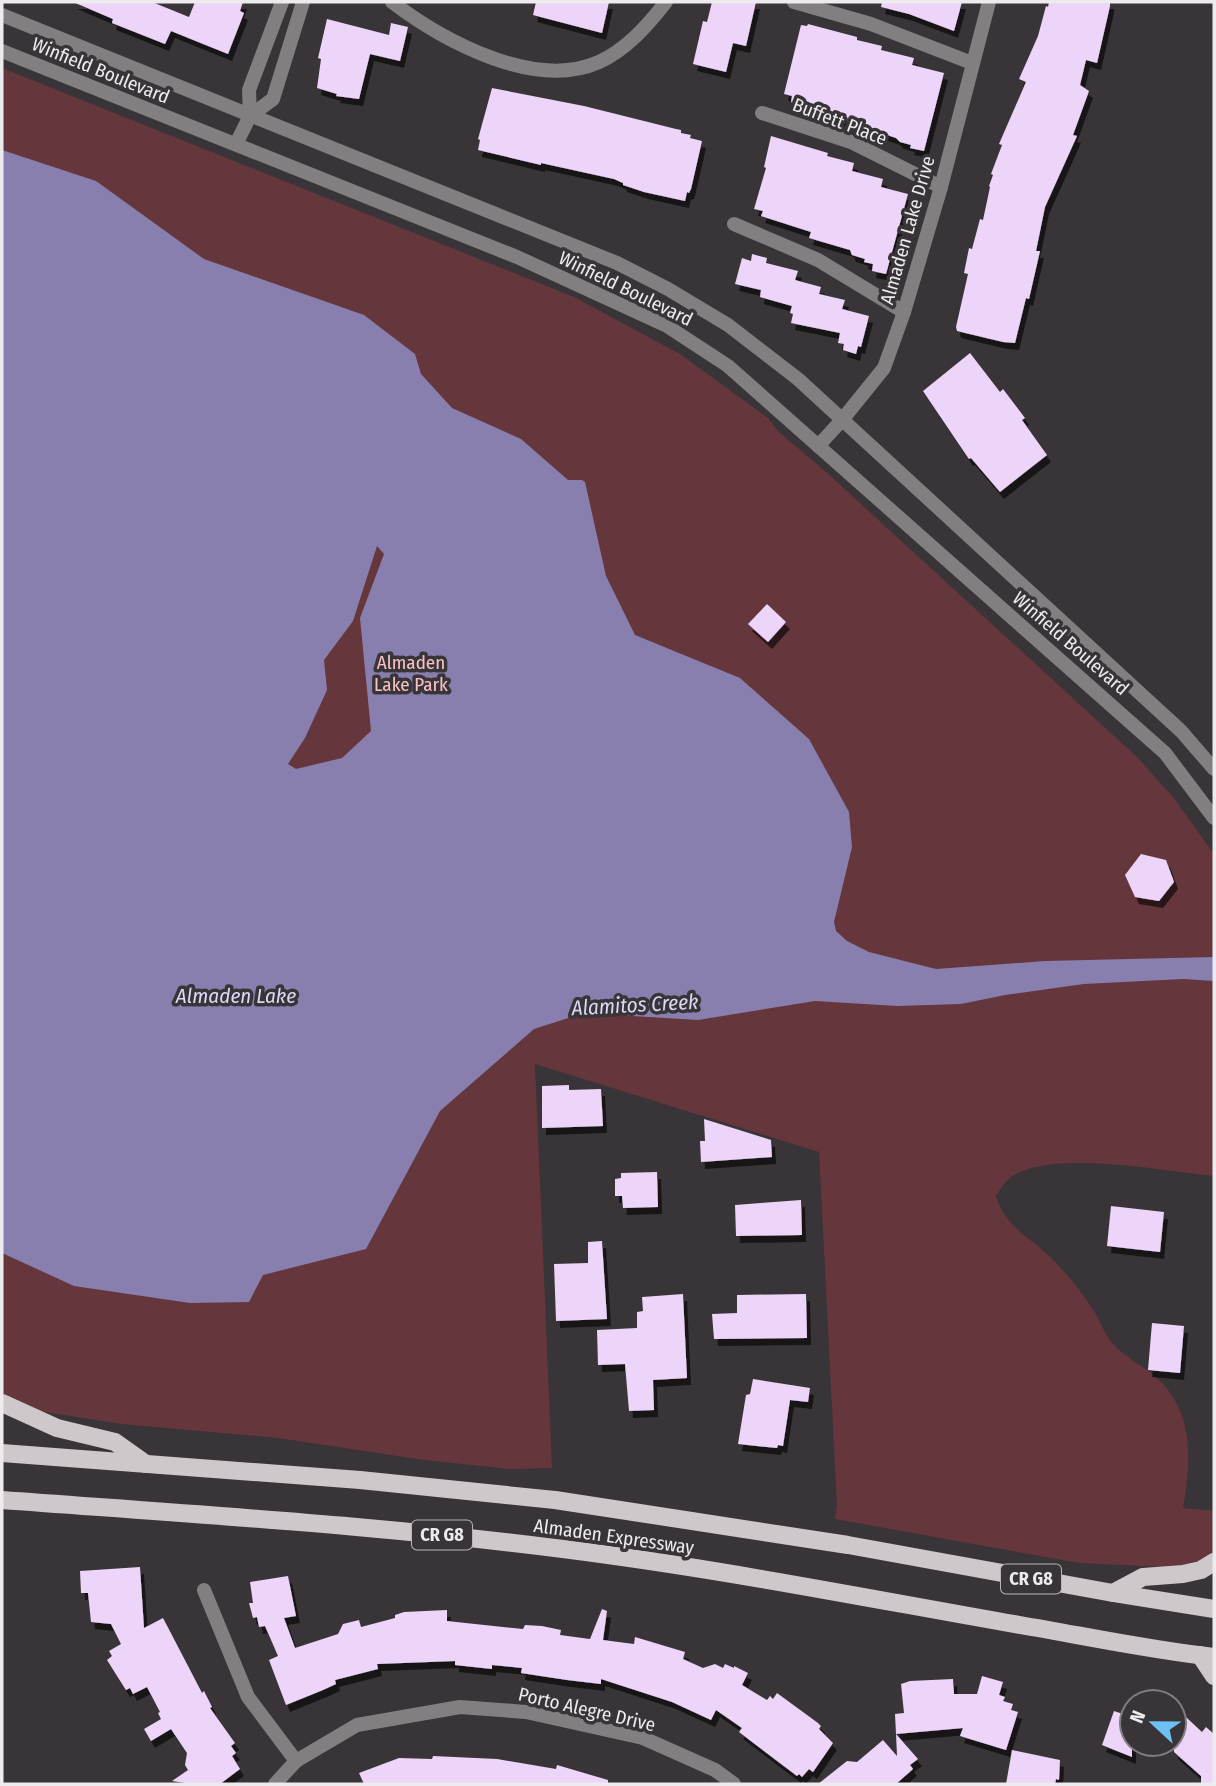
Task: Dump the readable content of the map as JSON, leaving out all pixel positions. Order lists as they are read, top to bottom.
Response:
{
  "streets": {
    "main road": ["CR G8", "Almaden Expressway"],
    "street": [
      "Winfield Boulevard",
      "Buffett Place",
      "Almaden Lake Drive",
      "Porto Alegre Drive"
    ]
  },
  "crossings": [
    ["Winfield Boulevard", "Almaden Lake Drive"],
    ["Buffett Place", "Almaden Lake Drive"]
  ],
  "water": ["Almaden Lake", "Alamitos Creek"],
  "parks": ["Almaden Lake Park"],
  "north": "left"
}
